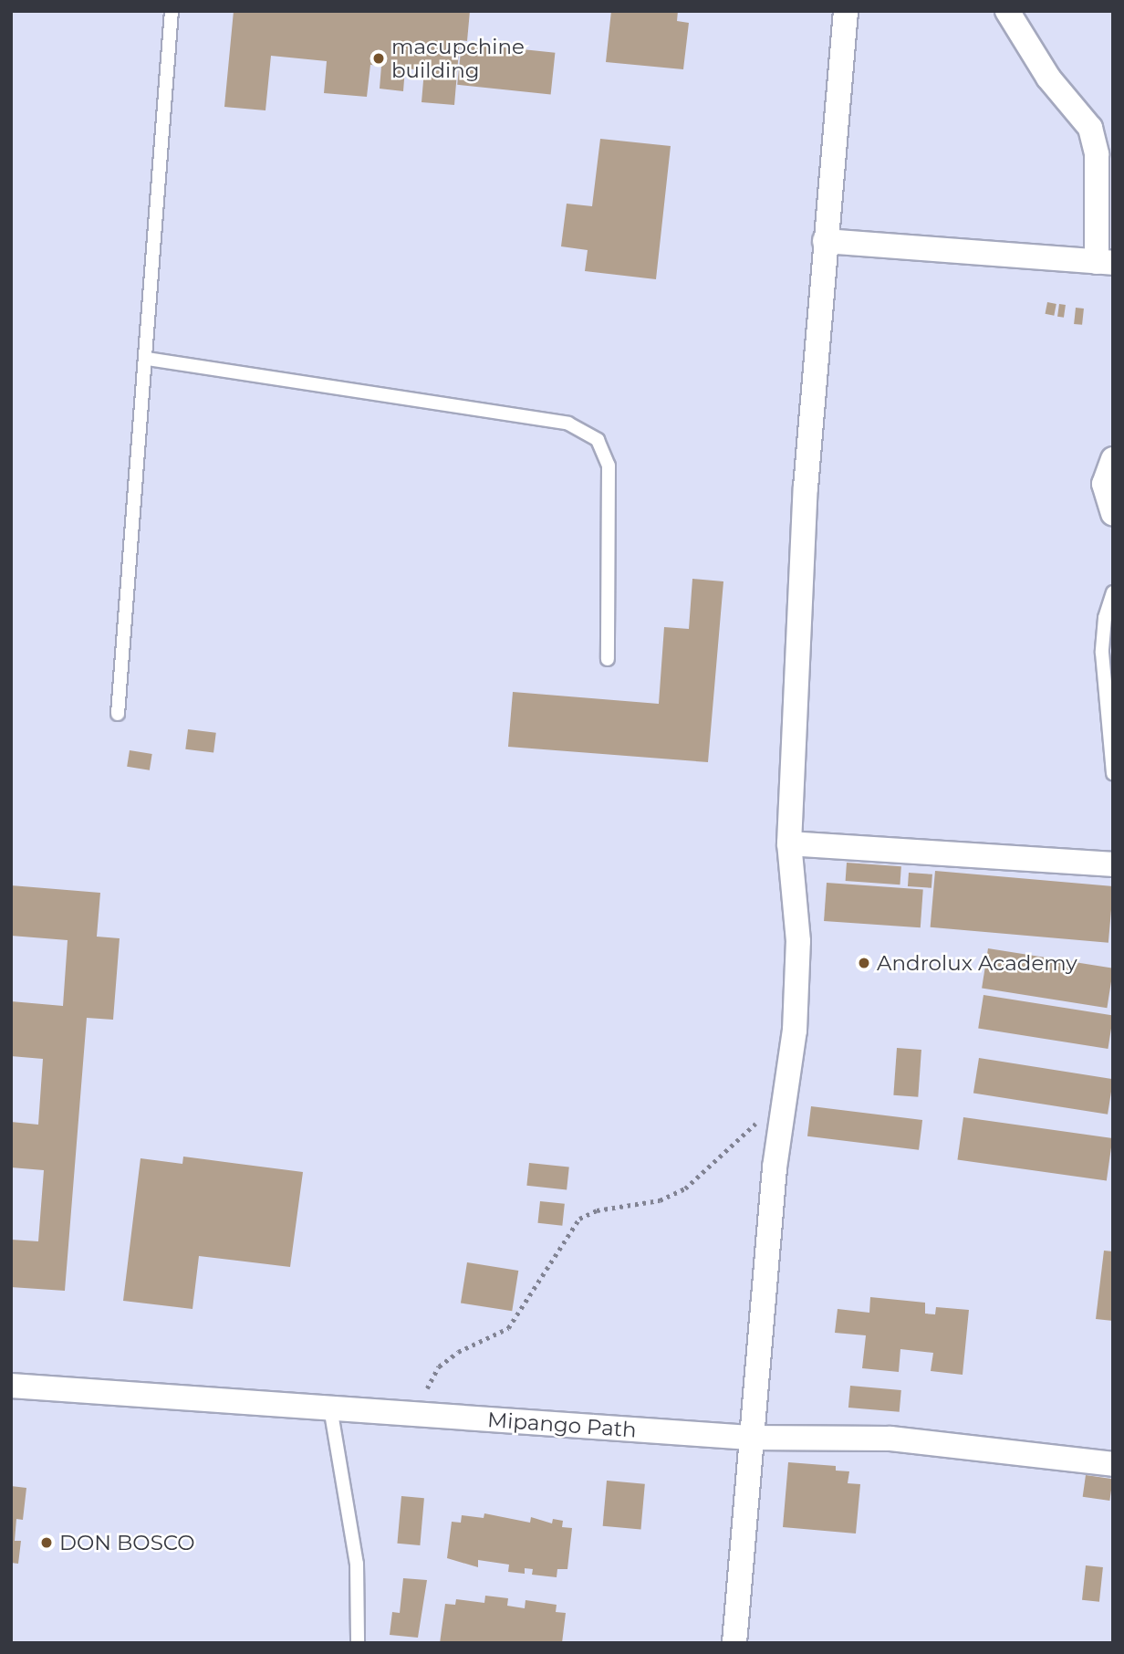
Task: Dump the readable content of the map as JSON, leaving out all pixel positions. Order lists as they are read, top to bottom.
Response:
{
  "streets": {
    "street": ["Mipango Path"]
  },
  "places": ["macupchine building", "Androlux Academy", "DON BOSCO"]
}
